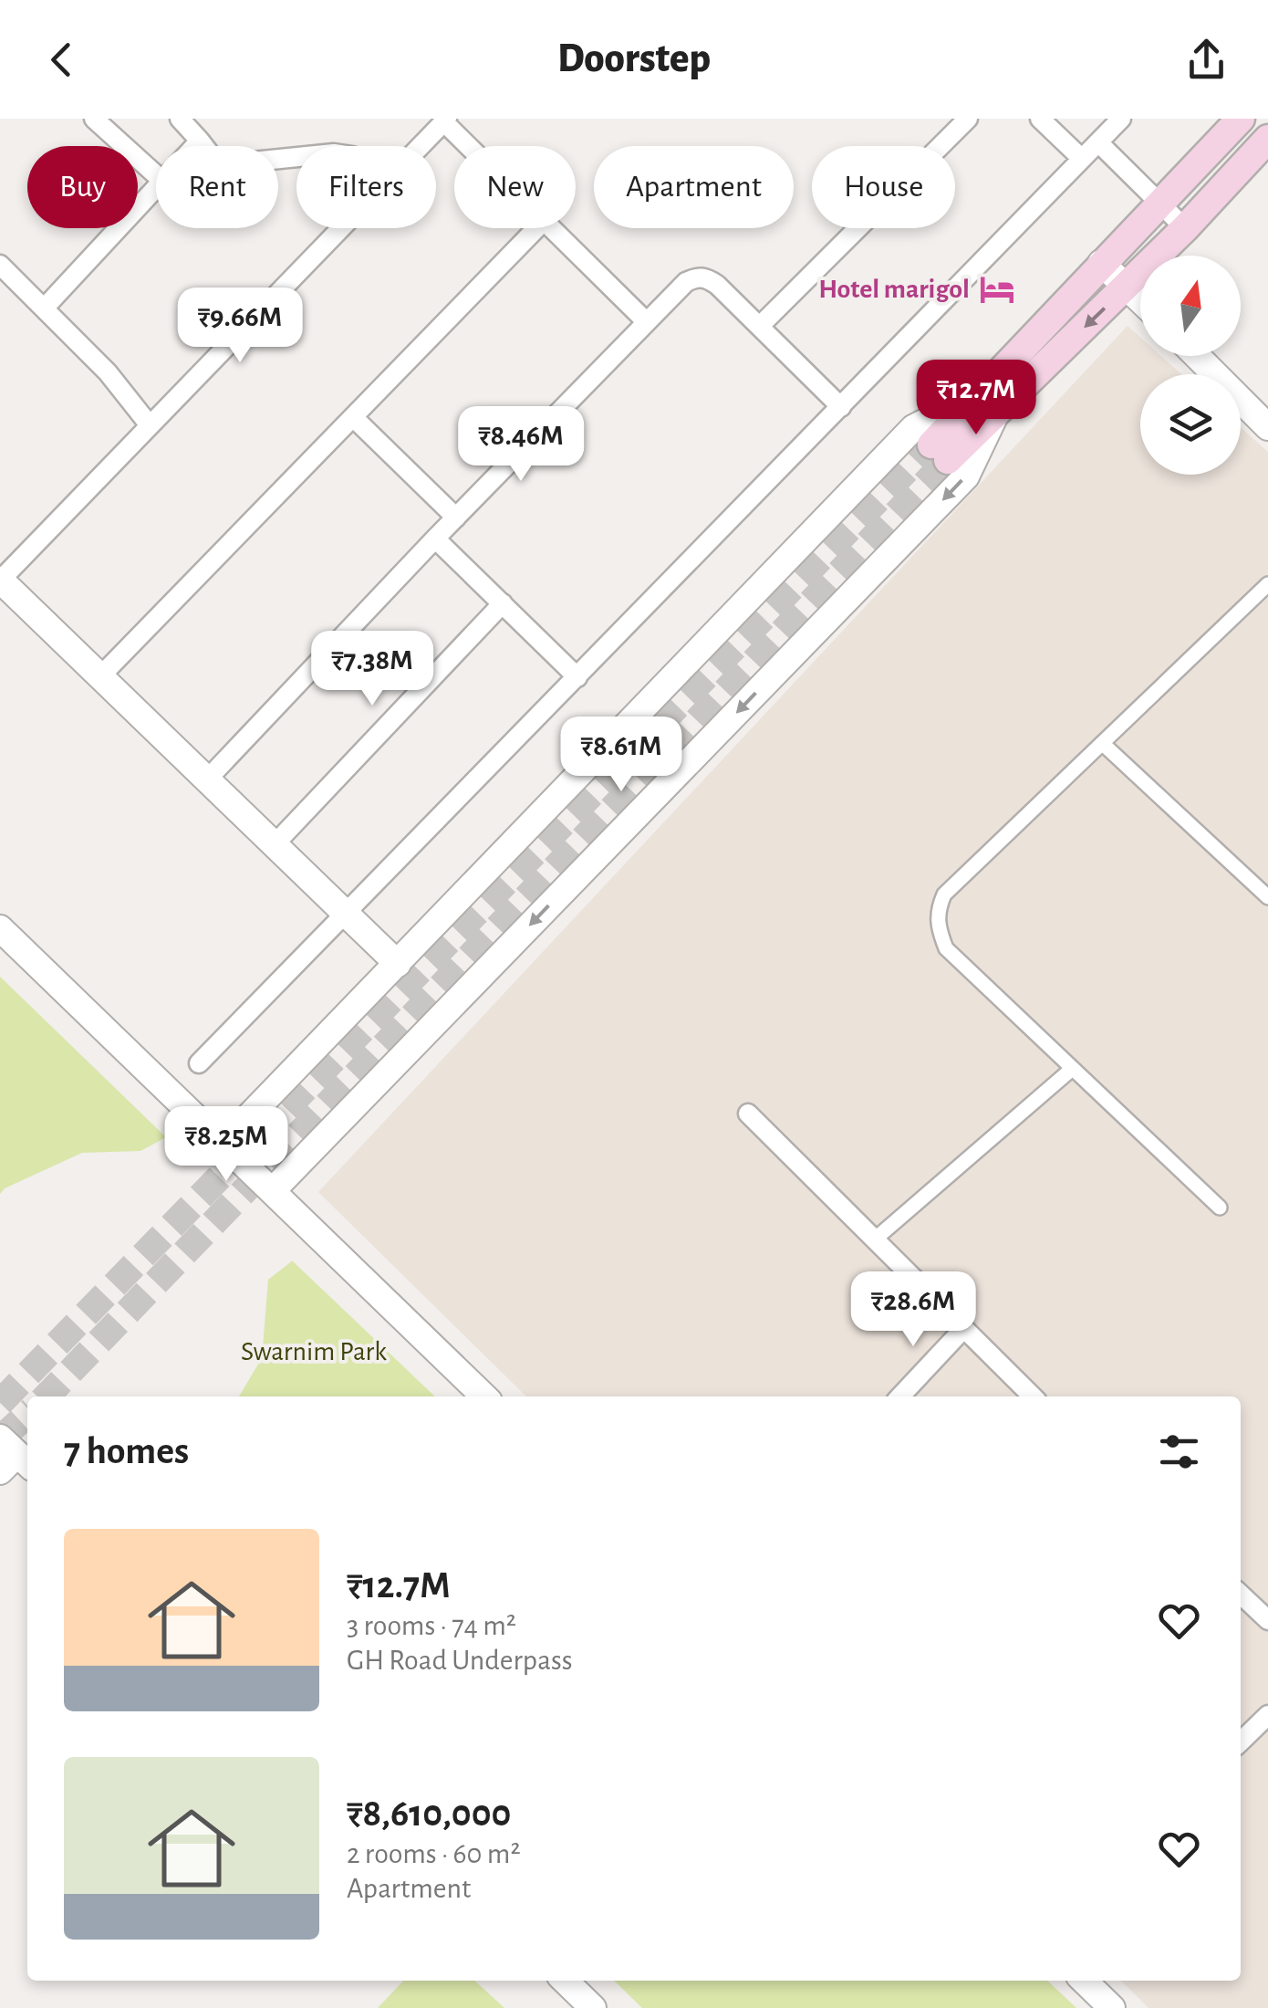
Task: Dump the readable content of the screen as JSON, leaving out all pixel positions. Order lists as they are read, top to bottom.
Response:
{
  "parks": ["Swarnim Park"],
  "places": {
    "hotel": ["Hotel marigol"]
  },
  "north": "top",
  "page": {
    "header": "Doorstep",
    "chip": [
      "Buy",
      "Rent",
      "Filters",
      "New",
      "Apartment",
      "House"
    ],
    "price": [
      "₹9.66M",
      "₹12.7M",
      "₹8.46M",
      "₹7.38M",
      "₹8.61M",
      "₹8.25M",
      "₹28.6M"
    ],
    "heading": "7 homes",
    "list": [
      {
        "name": "₹12.7M",
        "note": "3 rooms · 74 m² · GH Road Underpass"
      },
      {
        "name": "₹8,610,000",
        "note": "2 rooms · 60 m² · Apartment"
      }
    ]
  }
}
